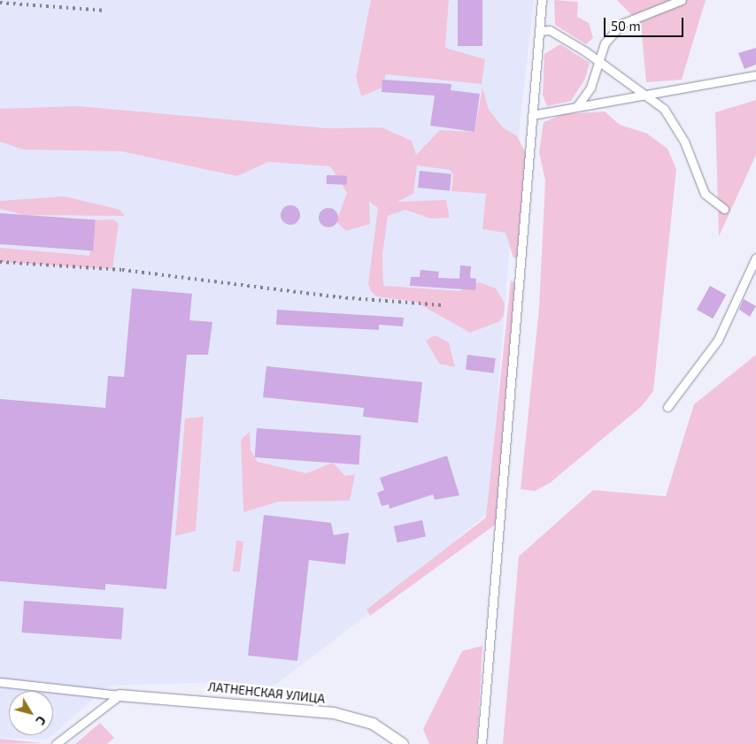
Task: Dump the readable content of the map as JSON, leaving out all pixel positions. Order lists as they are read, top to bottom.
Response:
{
  "streets": {
    "street": ["ЛАТНЕНСКАЯ УЛИЦА"]
  },
  "scale_bar": "50 m",
  "north": "bottom right"
}
